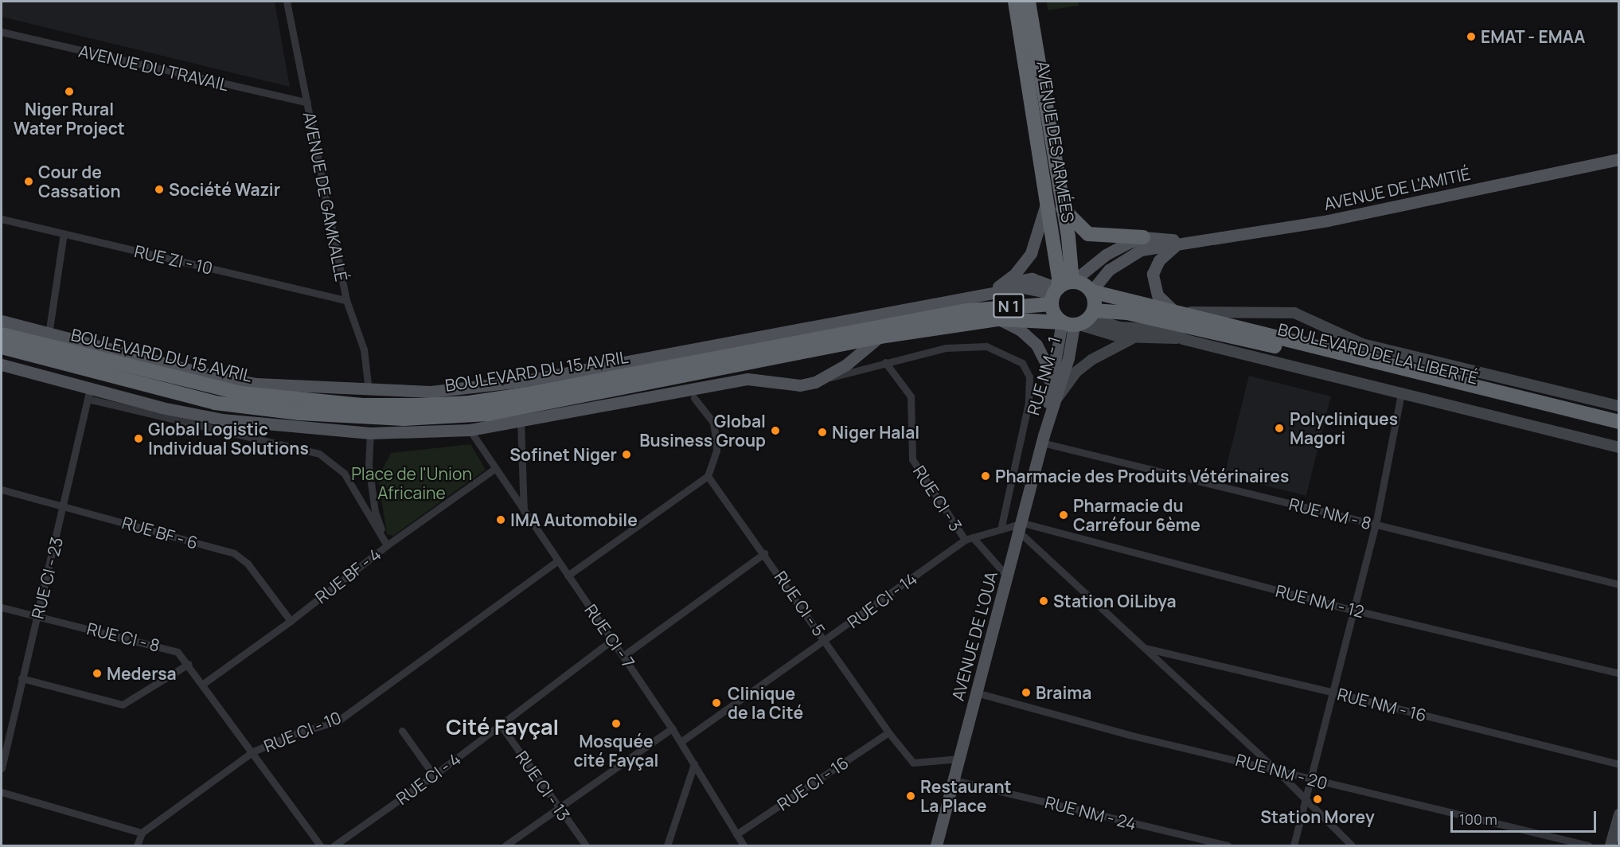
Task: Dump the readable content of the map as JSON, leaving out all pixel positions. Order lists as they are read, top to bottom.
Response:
{
  "streets": {
    "highway": [
      "AVENUE DES ARMÉES",
      "N 1",
      "BOULEVARD DE LA LIBERTÉ",
      "BOULEVARD DU 15 AVRIL"
    ],
    "main road": ["AVENUE DE L'AMITIÉ", "RUE NM - 1", "AVENUE DE L'OUA"],
    "street": [
      "AVENUE DU TRAVAIL",
      "AVENUE DE GAMKALLÉ",
      "RUE ZI - 10",
      "RUE CI - 3",
      "RUE NM - 8",
      "RUE BF - 6",
      "RUE BF - 4",
      "RUE CI - 23",
      "RUE CI - 14",
      "RUE NM - 12",
      "RUE CI - 5",
      "RUE CI - 7",
      "RUE CI - 8",
      "RUE NM - 16",
      "RUE CI - 10",
      "RUE NM - 20",
      "RUE CI - 4",
      "RUE CI - 16",
      "RUE CI - 13",
      "RUE NM - 24"
    ]
  },
  "crossings": [
    ["AVENUE DU TRAVAIL", "AVENUE DE GAMKALLÉ"],
    ["AVENUE DES ARMÉES", "AVENUE DE L'AMITIÉ"],
    ["AVENUE DES ARMÉES", "BOULEVARD DE LA LIBERTÉ"],
    ["AVENUE DES ARMÉES", "BOULEVARD DU 15 AVRIL"],
    ["AVENUE DE L'AMITIÉ", "BOULEVARD DE LA LIBERTÉ"],
    ["AVENUE DE GAMKALLÉ", "RUE ZI - 10"],
    ["AVENUE DE GAMKALLÉ", "BOULEVARD DU 15 AVRIL"],
    ["BOULEVARD DE LA LIBERTÉ", "BOULEVARD DU 15 AVRIL"],
    ["BOULEVARD DE LA LIBERTÉ", "RUE NM - 1"],
    ["BOULEVARD DU 15 AVRIL", "RUE NM - 1"],
    ["RUE NM - 1", "RUE NM - 8"],
    ["RUE NM - 1", "AVENUE DE L'OUA"],
    ["RUE CI - 3", "RUE CI - 14"],
    ["RUE CI - 3", "RUE NM - 12"],
    ["RUE CI - 3", "AVENUE DE L'OUA"],
    ["RUE NM - 8", "AVENUE DE L'OUA"],
    ["RUE BF - 6", "RUE BF - 4"],
    ["RUE BF - 6", "RUE CI - 23"],
    ["RUE BF - 4", "RUE CI - 7"],
    ["RUE BF - 4", "RUE CI - 8"],
    ["RUE CI - 23", "RUE CI - 8"],
    ["RUE CI - 14", "RUE CI - 5"],
    ["RUE CI - 14", "RUE CI - 7"],
    ["RUE NM - 12", "AVENUE DE L'OUA"],
    ["RUE CI - 5", "AVENUE DE L'OUA"],
    ["RUE CI - 5", "RUE CI - 16"],
    ["RUE CI - 7", "RUE CI - 10"],
    ["RUE CI - 7", "RUE CI - 4"],
    ["RUE CI - 7", "RUE CI - 16"],
    ["AVENUE DE L'OUA", "RUE NM - 20"],
    ["AVENUE DE L'OUA", "RUE NM - 24"],
    ["RUE CI - 8", "RUE CI - 10"],
    ["RUE CI - 4", "RUE CI - 13"]
  ],
  "districts": ["Cité Fayçal"],
  "parks": ["Place de l'Union Africaine"],
  "places": [
    "EMAT - EMAA",
    "Niger Rural Water Project",
    "Cour de Cassation",
    "Société Wazir",
    "Polycliniques Magori",
    "Global Business Group",
    "Niger Halal",
    "Global Logistic Individual Solutions",
    "Sofinet Niger",
    "Pharmacie des Produits Vétérinaires",
    "Pharmacie du Carréfour 6ème",
    "IMA Automobile",
    "Station OiLibya",
    "Medersa",
    "Braima",
    "Clinique de la Cité",
    "Mosquée cité Fayçal",
    "Restaurant La Place",
    "Station Morey"
  ],
  "scale_bar": "100 m"
}
